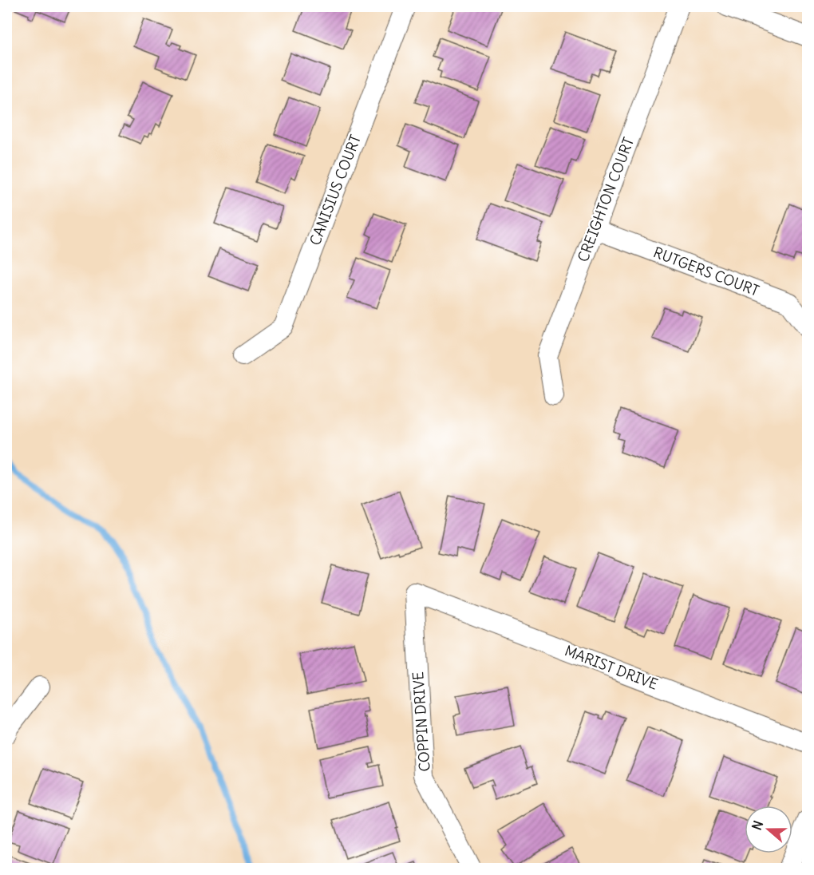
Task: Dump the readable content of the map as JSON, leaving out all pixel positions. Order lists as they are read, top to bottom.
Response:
{
  "streets": {
    "street": [
      "CANISIUS COURT",
      "CREIGHTON COURT",
      "RUTGERS COURT",
      "MARIST DRIVE",
      "COPPIN DRIVE"
    ]
  },
  "crossings": [
    ["CREIGHTON COURT", "RUTGERS COURT"],
    ["MARIST DRIVE", "COPPIN DRIVE"]
  ],
  "north": "left"
}
